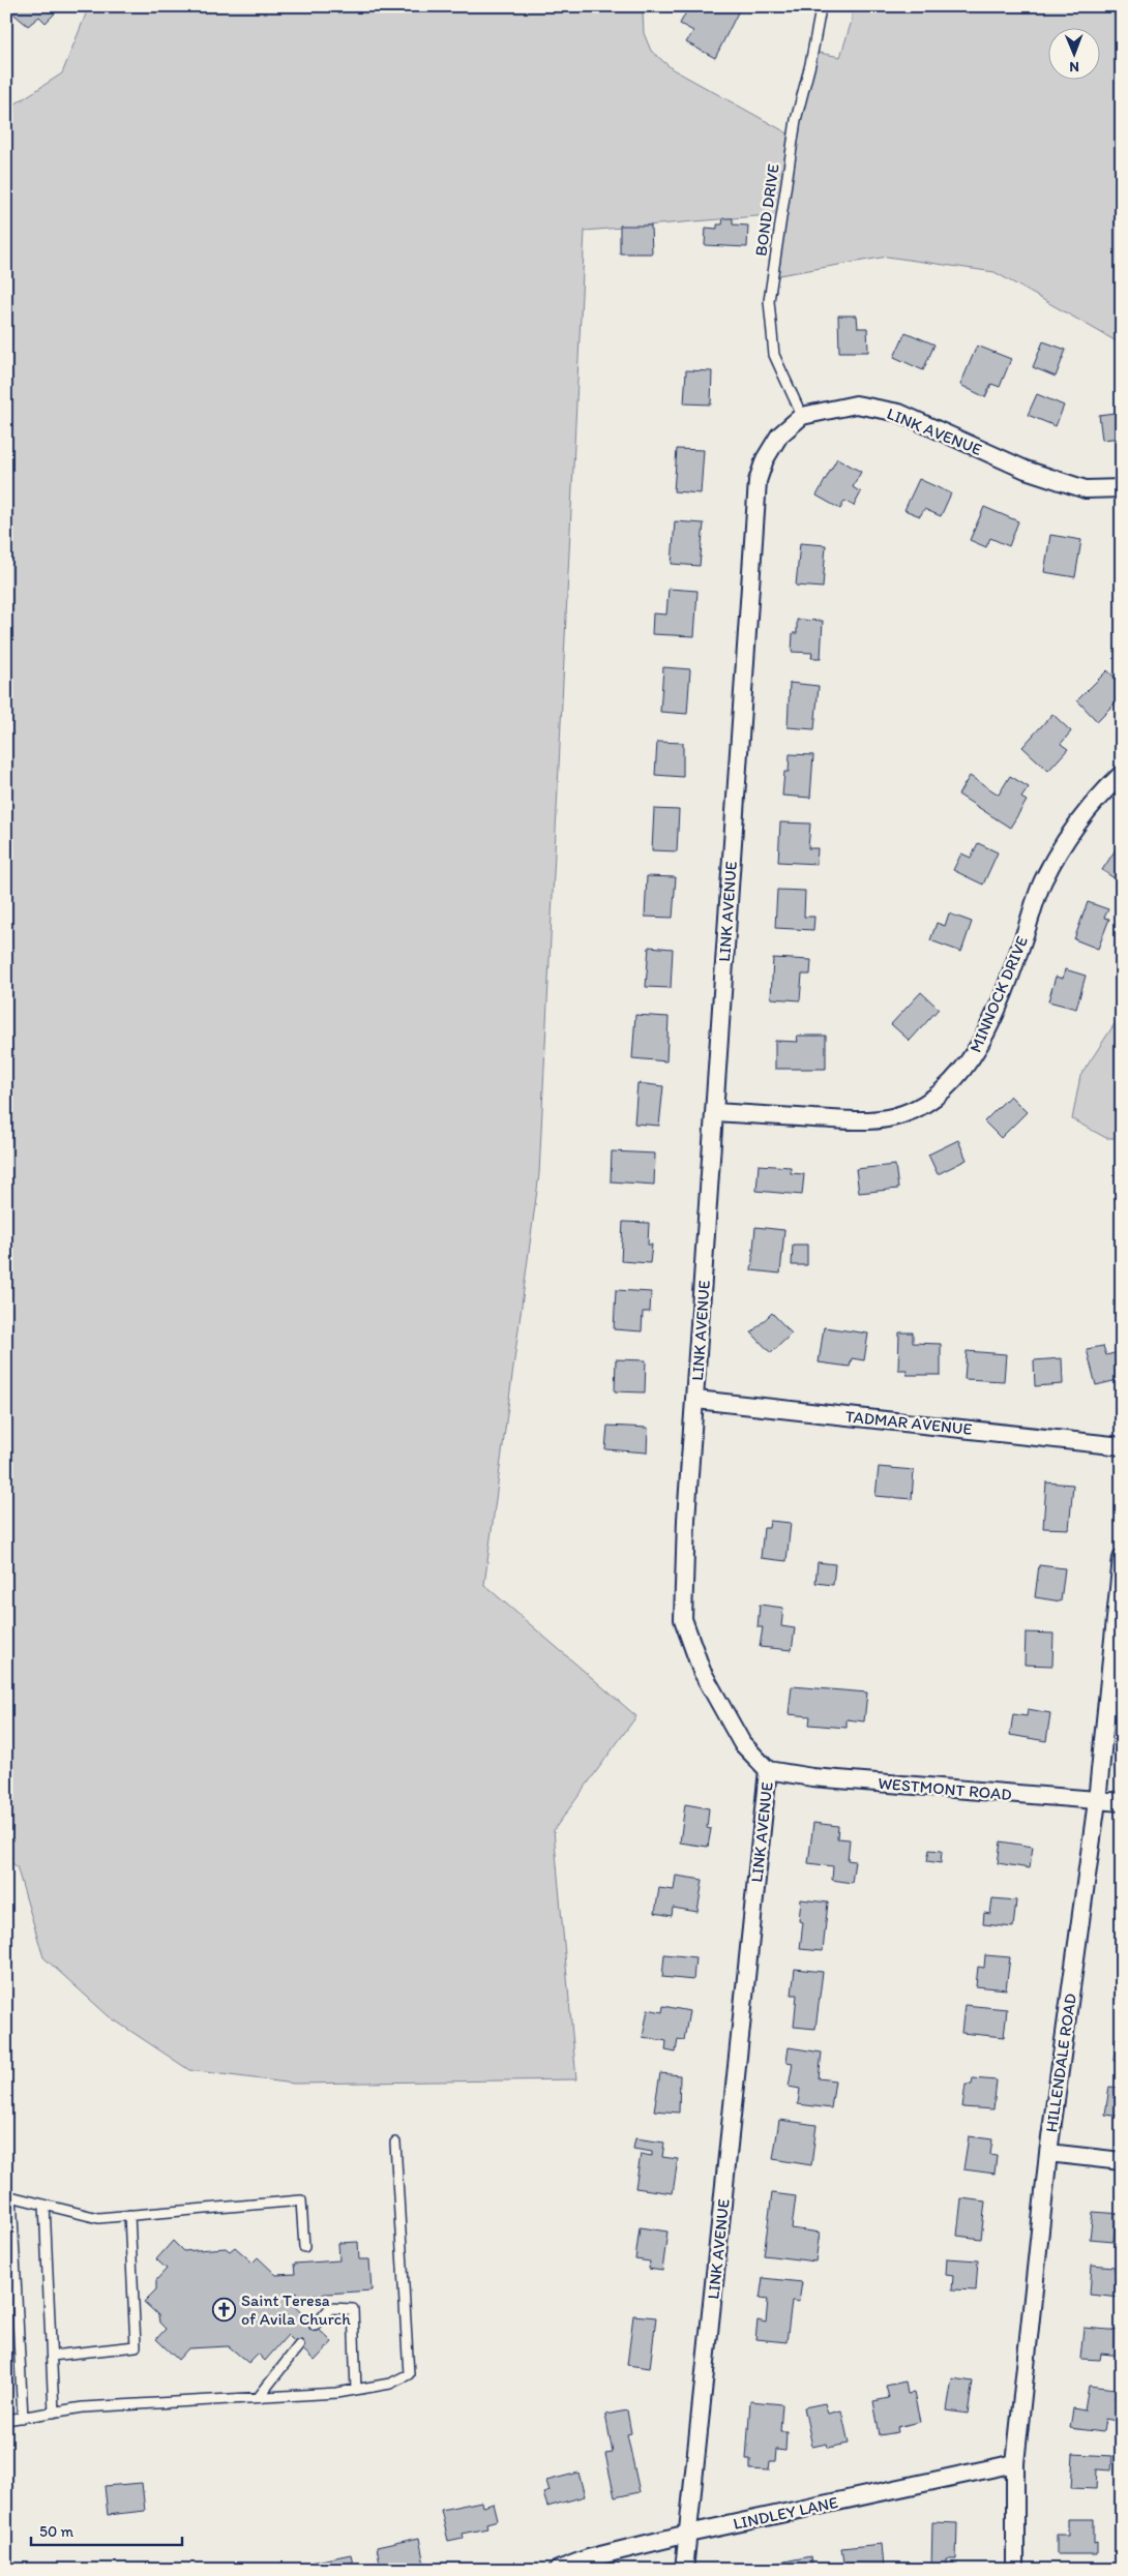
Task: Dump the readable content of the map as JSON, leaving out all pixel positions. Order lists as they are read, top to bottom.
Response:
{
  "streets": {
    "street": [
      "LINK AVENUE",
      "MINNOCK DRIVE",
      "TADMAR AVENUE",
      "WESTMONT ROAD",
      "HILLENDALE ROAD",
      "LINDLEY LANE"
    ],
    "lane": ["BOND DRIVE"]
  },
  "crossings": [
    ["BOND DRIVE", "LINK AVENUE"],
    ["LINK AVENUE", "MINNOCK DRIVE"],
    ["LINK AVENUE", "TADMAR AVENUE"],
    ["LINK AVENUE", "WESTMONT ROAD"],
    ["LINK AVENUE", "LINDLEY LANE"],
    ["WESTMONT ROAD", "HILLENDALE ROAD"],
    ["HILLENDALE ROAD", "LINDLEY LANE"]
  ],
  "places": {
    "church": ["Saint Teresa of Avila Church"]
  },
  "scale_bar": "50 m",
  "north": "bottom"
}
